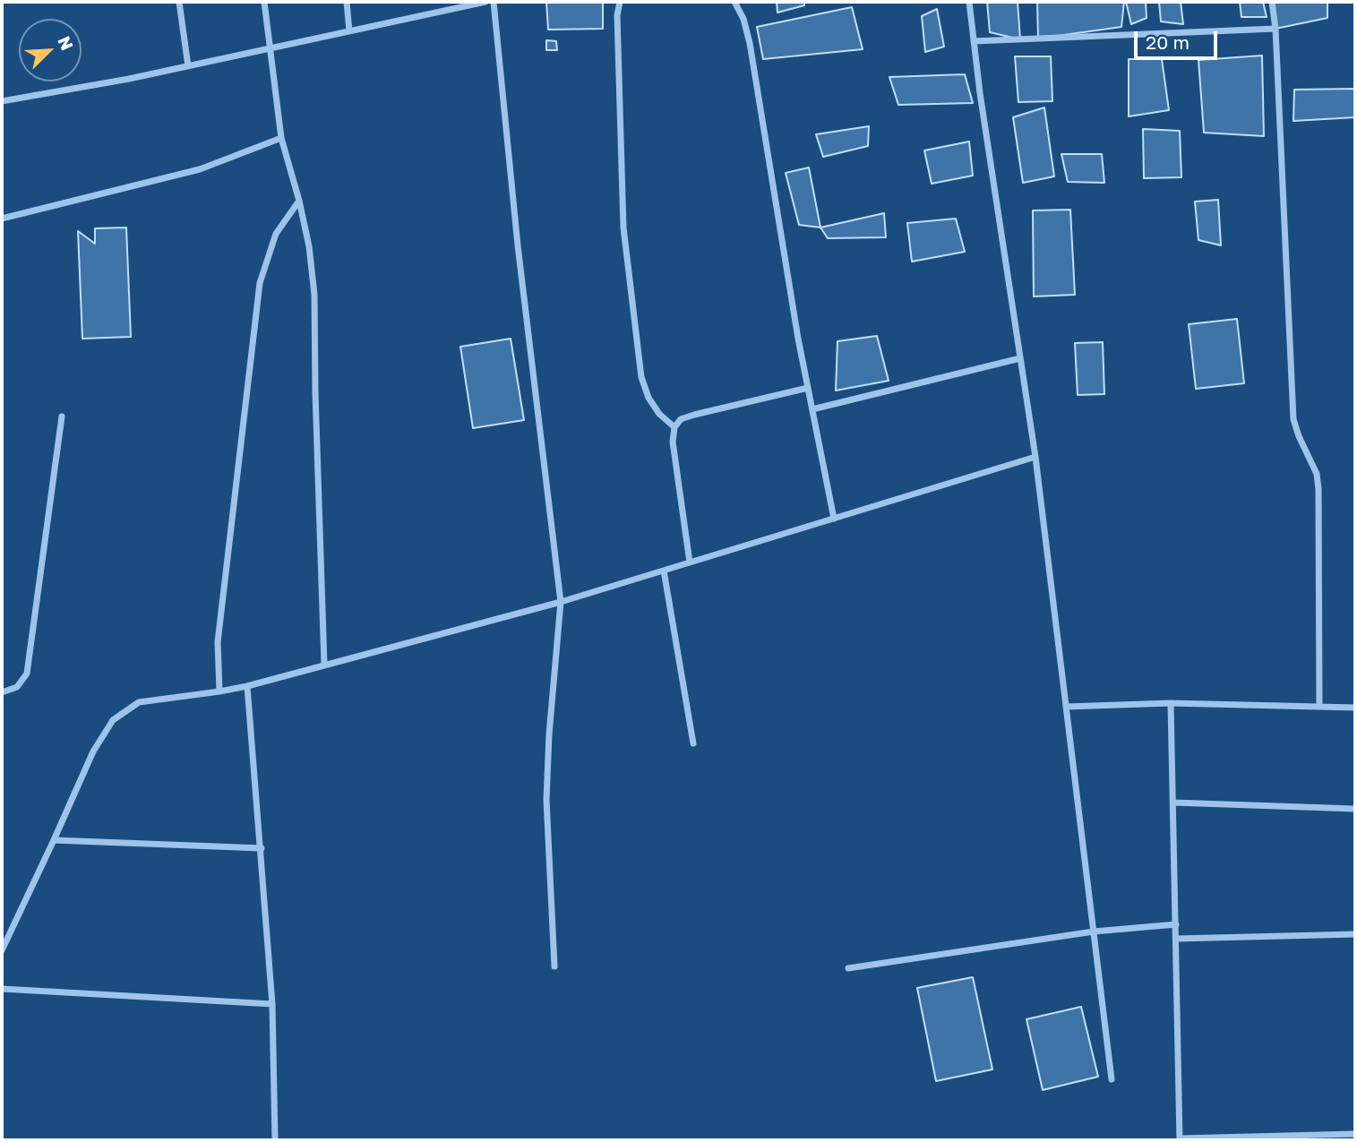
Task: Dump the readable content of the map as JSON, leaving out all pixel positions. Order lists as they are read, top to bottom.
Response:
{
  "scale_bar": "20 m",
  "north": "top right"
}
